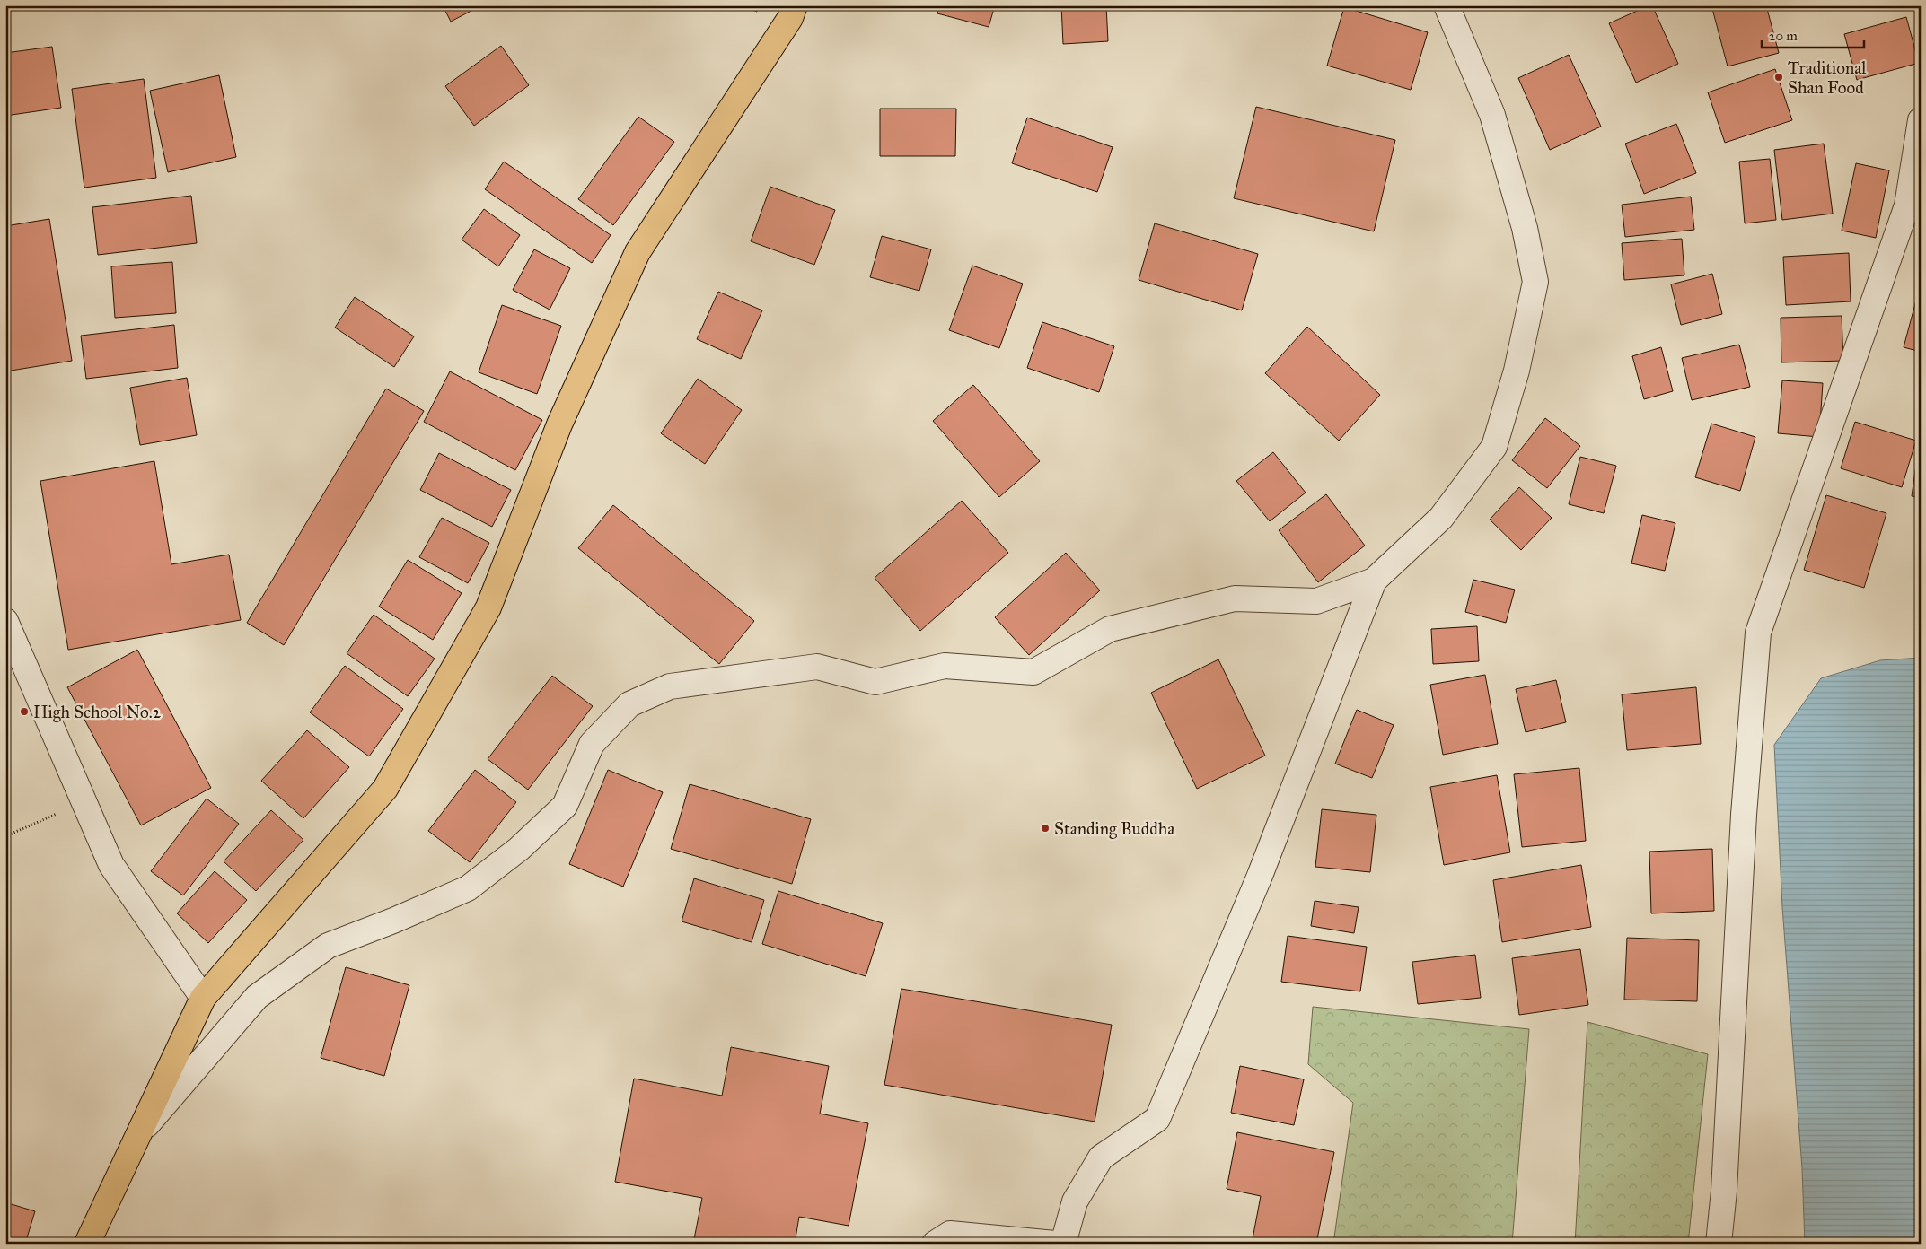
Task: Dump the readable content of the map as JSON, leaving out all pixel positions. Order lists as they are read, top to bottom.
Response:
{
  "places": ["Traditional Shan Food", "High School No.2", "Standing Buddha"],
  "scale_bar": "20 m"
}
